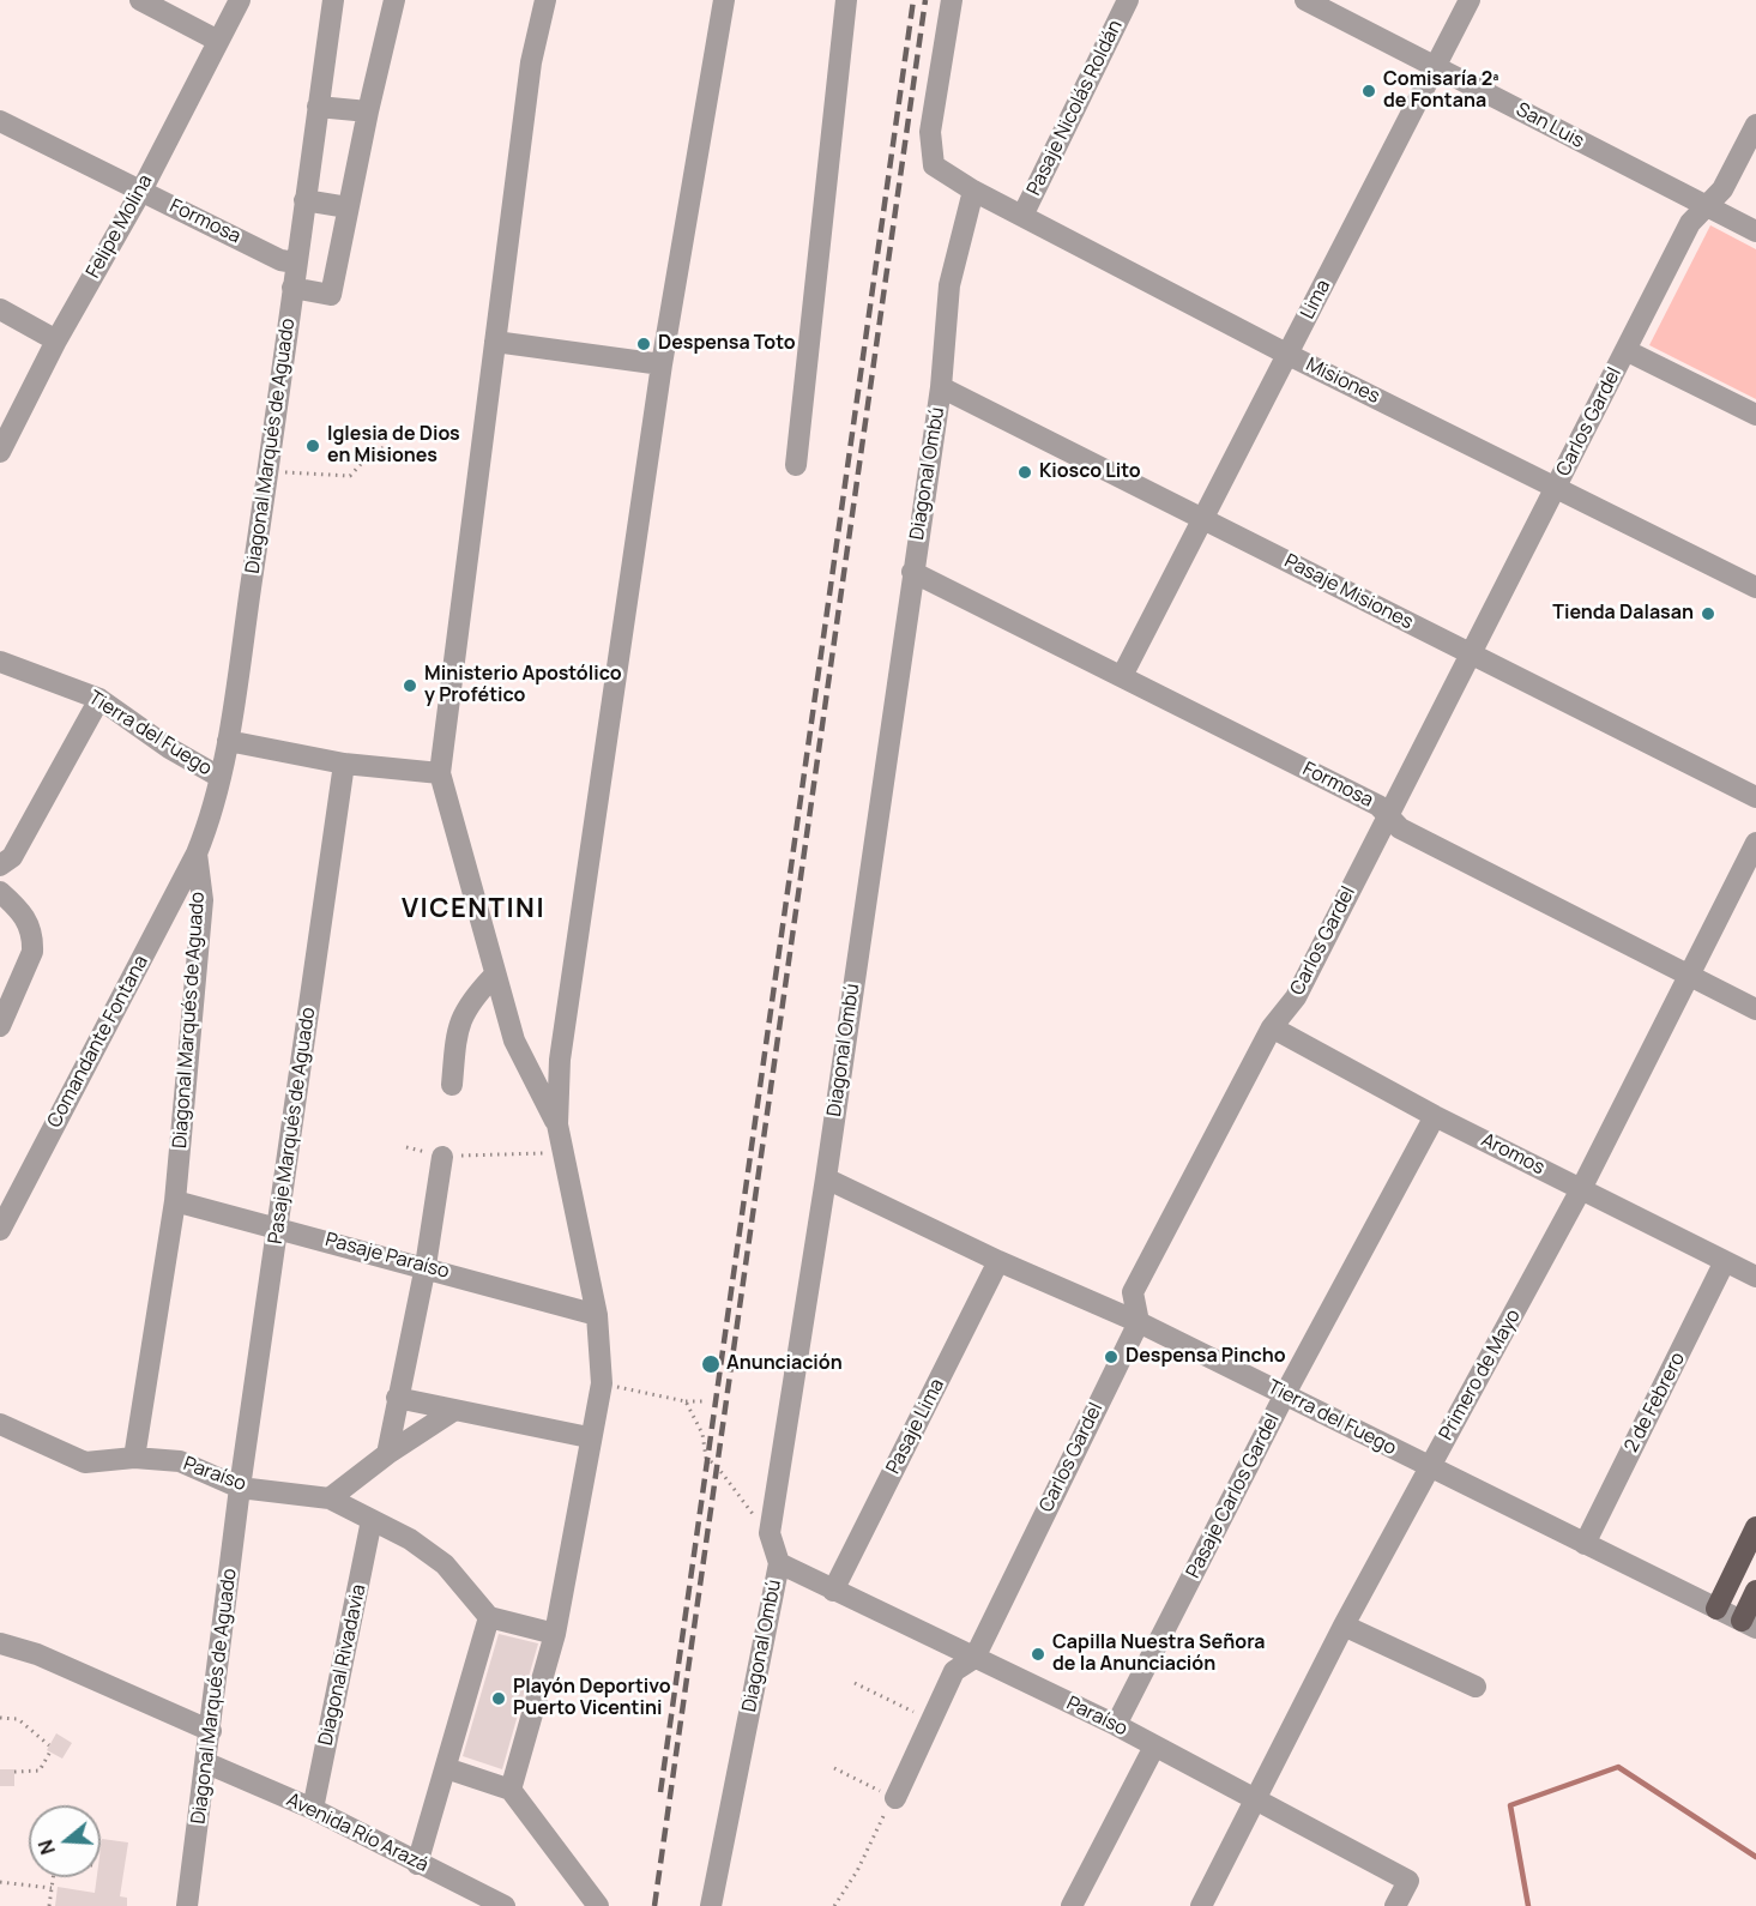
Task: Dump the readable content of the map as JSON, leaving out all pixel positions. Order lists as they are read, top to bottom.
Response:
{
  "streets": {
    "street": [
      "Pasaje Nicolás Roldán",
      "San Luis",
      "Formosa",
      "Felipe Molina",
      "Lima",
      "Misiones",
      "Carlos Gardel",
      "Diagonal Marqués de Aguado",
      "Diagonal Ombú",
      "Pasaje Misiones",
      "Tierra del Fuego",
      "Comandante Fontana",
      "Pasaje Marqués de Aguado",
      "Aromos",
      "Pasaje Paraíso",
      "Primero de Mayo",
      "2 de Febrero",
      "Pasaje Lima",
      "Paraíso",
      "Pasaje Carlos Gardel",
      "Diagonal Rivadavia",
      "Avenida Río Arazá"
    ]
  },
  "crossings": [
    ["Pasaje Nicolás Roldán", "Misiones"],
    ["San Luis", "Lima"],
    ["San Luis", "Carlos Gardel"],
    ["Formosa", "Felipe Molina"],
    ["Formosa", "Lima"],
    ["Formosa", "Carlos Gardel"],
    ["Formosa", "Diagonal Marqués de Aguado"],
    ["Formosa", "Diagonal Ombú"],
    ["Formosa", "Primero de Mayo"],
    ["Lima", "Misiones"],
    ["Lima", "Pasaje Misiones"],
    ["Misiones", "Carlos Gardel"],
    ["Misiones", "Diagonal Ombú"],
    ["Carlos Gardel", "Pasaje Misiones"],
    ["Carlos Gardel", "Tierra del Fuego"],
    ["Carlos Gardel", "Aromos"],
    ["Carlos Gardel", "Paraíso"],
    ["Diagonal Marqués de Aguado", "Tierra del Fuego"],
    ["Diagonal Marqués de Aguado", "Comandante Fontana"],
    ["Diagonal Marqués de Aguado", "Pasaje Marqués de Aguado"],
    ["Diagonal Marqués de Aguado", "Pasaje Paraíso"],
    ["Diagonal Marqués de Aguado", "Paraíso"],
    ["Diagonal Marqués de Aguado", "Avenida Río Arazá"],
    ["Diagonal Ombú", "Pasaje Misiones"],
    ["Diagonal Ombú", "Tierra del Fuego"],
    ["Diagonal Ombú", "Paraíso"],
    ["Tierra del Fuego", "Pasaje Marqués de Aguado"],
    ["Tierra del Fuego", "Primero de Mayo"],
    ["Tierra del Fuego", "2 de Febrero"],
    ["Tierra del Fuego", "Pasaje Lima"],
    ["Tierra del Fuego", "Pasaje Carlos Gardel"],
    ["Pasaje Marqués de Aguado", "Pasaje Paraíso"],
    ["Pasaje Marqués de Aguado", "Paraíso"],
    ["Aromos", "Primero de Mayo"],
    ["Aromos", "2 de Febrero"],
    ["Aromos", "Pasaje Carlos Gardel"],
    ["Primero de Mayo", "Paraíso"],
    ["Pasaje Lima", "Paraíso"],
    ["Paraíso", "Pasaje Carlos Gardel"],
    ["Diagonal Rivadavia", "Avenida Río Arazá"]
  ],
  "districts": ["VICENTINI"],
  "places": [
    "Comisaría 2ª de Fontana",
    "Despensa Toto",
    "Iglesia de Dios en Misiones",
    "Kiosco Lito",
    "Tienda Dalasan",
    "Ministerio Apostólico y Profético",
    "Despensa Pincho",
    "Anunciación",
    "Capilla Nuestra Señora de la Anunciación",
    "Playón Deportivo Puerto Vicentini"
  ],
  "north": "left"
}
